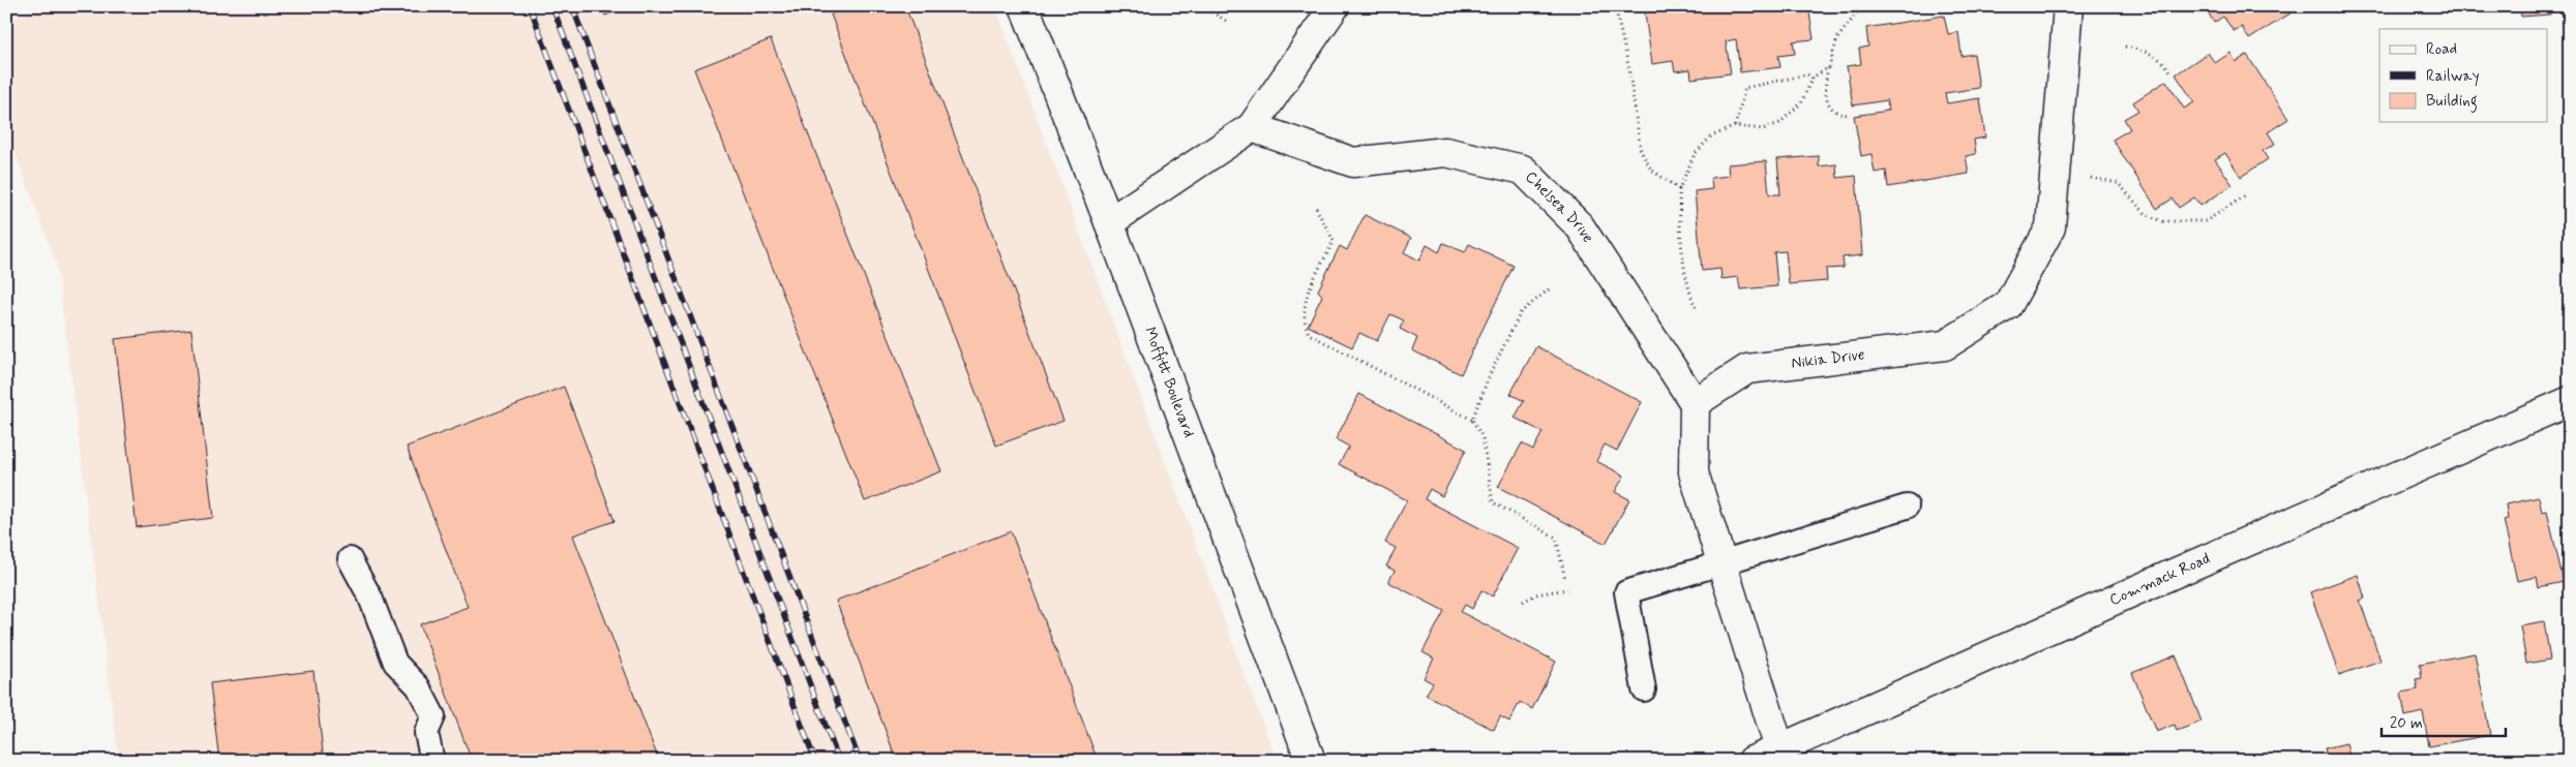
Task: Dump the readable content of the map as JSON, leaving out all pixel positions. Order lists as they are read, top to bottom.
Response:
{
  "streets": {
    "street": [
      "Chelsea Drive",
      "Nikia Drive",
      "Moffitt Boulevard",
      "Commack Road"
    ]
  },
  "crossings": [
    ["Chelsea Drive", "Nikia Drive"]
  ],
  "legend": ["Road", "Railway", "Building"],
  "scale_bar": "20 m"
}
